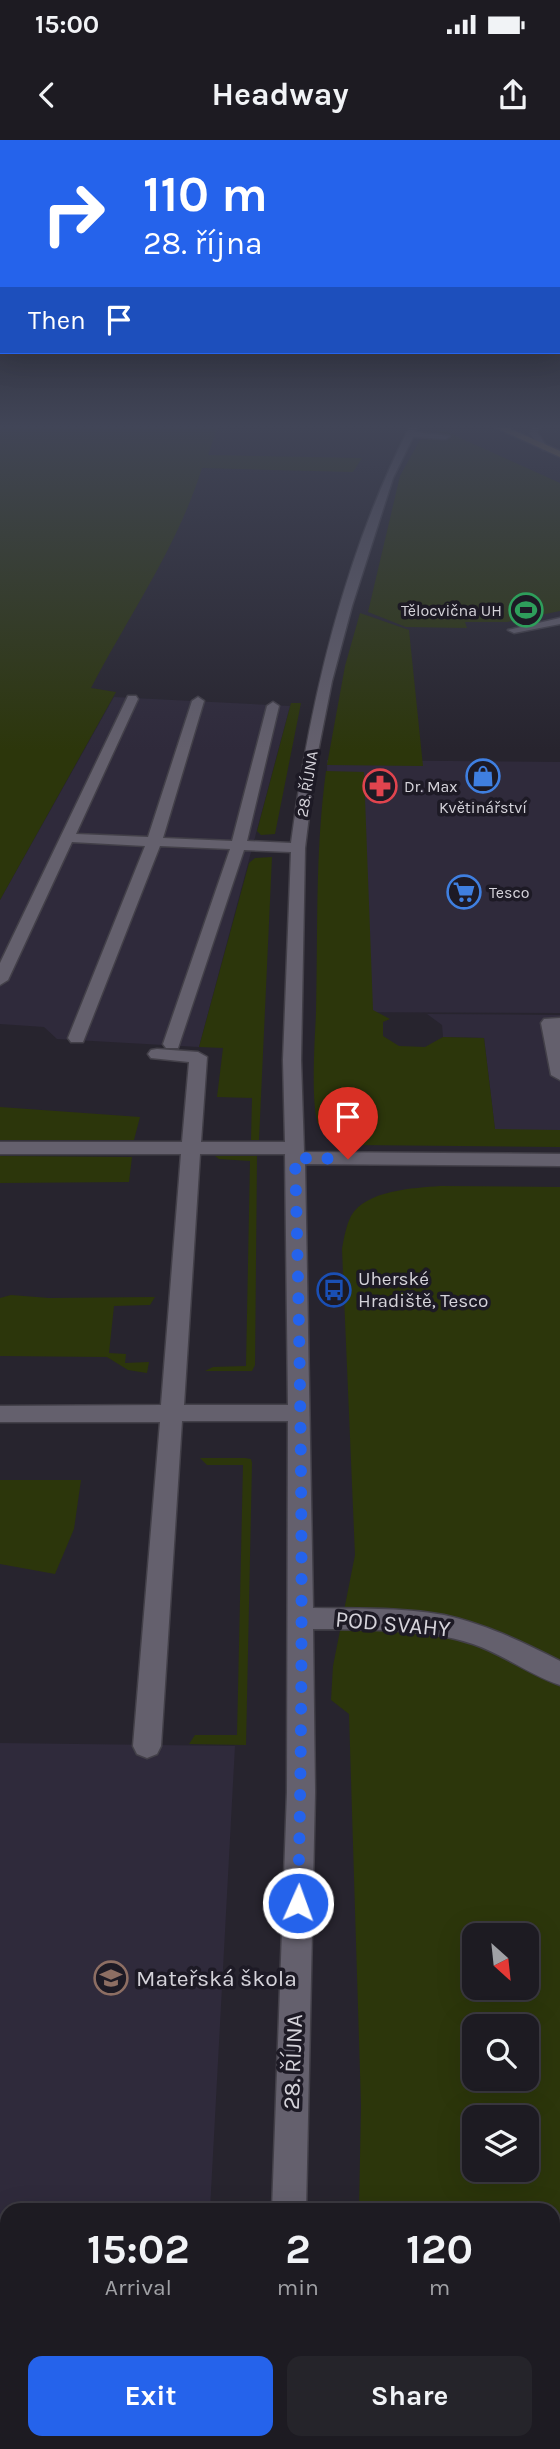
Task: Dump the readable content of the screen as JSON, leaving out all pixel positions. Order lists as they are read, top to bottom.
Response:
{
  "streets": {
    "street": ["28. ŘÍJNA", "POD SVAHY"]
  },
  "crossings": [
    ["28. ŘÍJNA", "POD SVAHY"]
  ],
  "places": {
    "sports": ["Tělocvična UH"],
    "shop": ["Květinářství"],
    "pharmacy": ["Dr. Max"],
    "supermarket": ["Tesco"],
    "bus stop": ["Uherské Hradiště, Tesco"],
    "school or university": ["Mateřská škola"]
  },
  "north": "bottom right",
  "page": {
    "status": "15:00",
    "header": "Headway",
    "turn": ["110 m", "28. října"],
    "then": "Then",
    "eta": [
      "15:02",
      "Arrival",
      "2",
      "min",
      "120",
      "m"
    ],
    "buttons": ["Exit", "Share"]
  }
}
